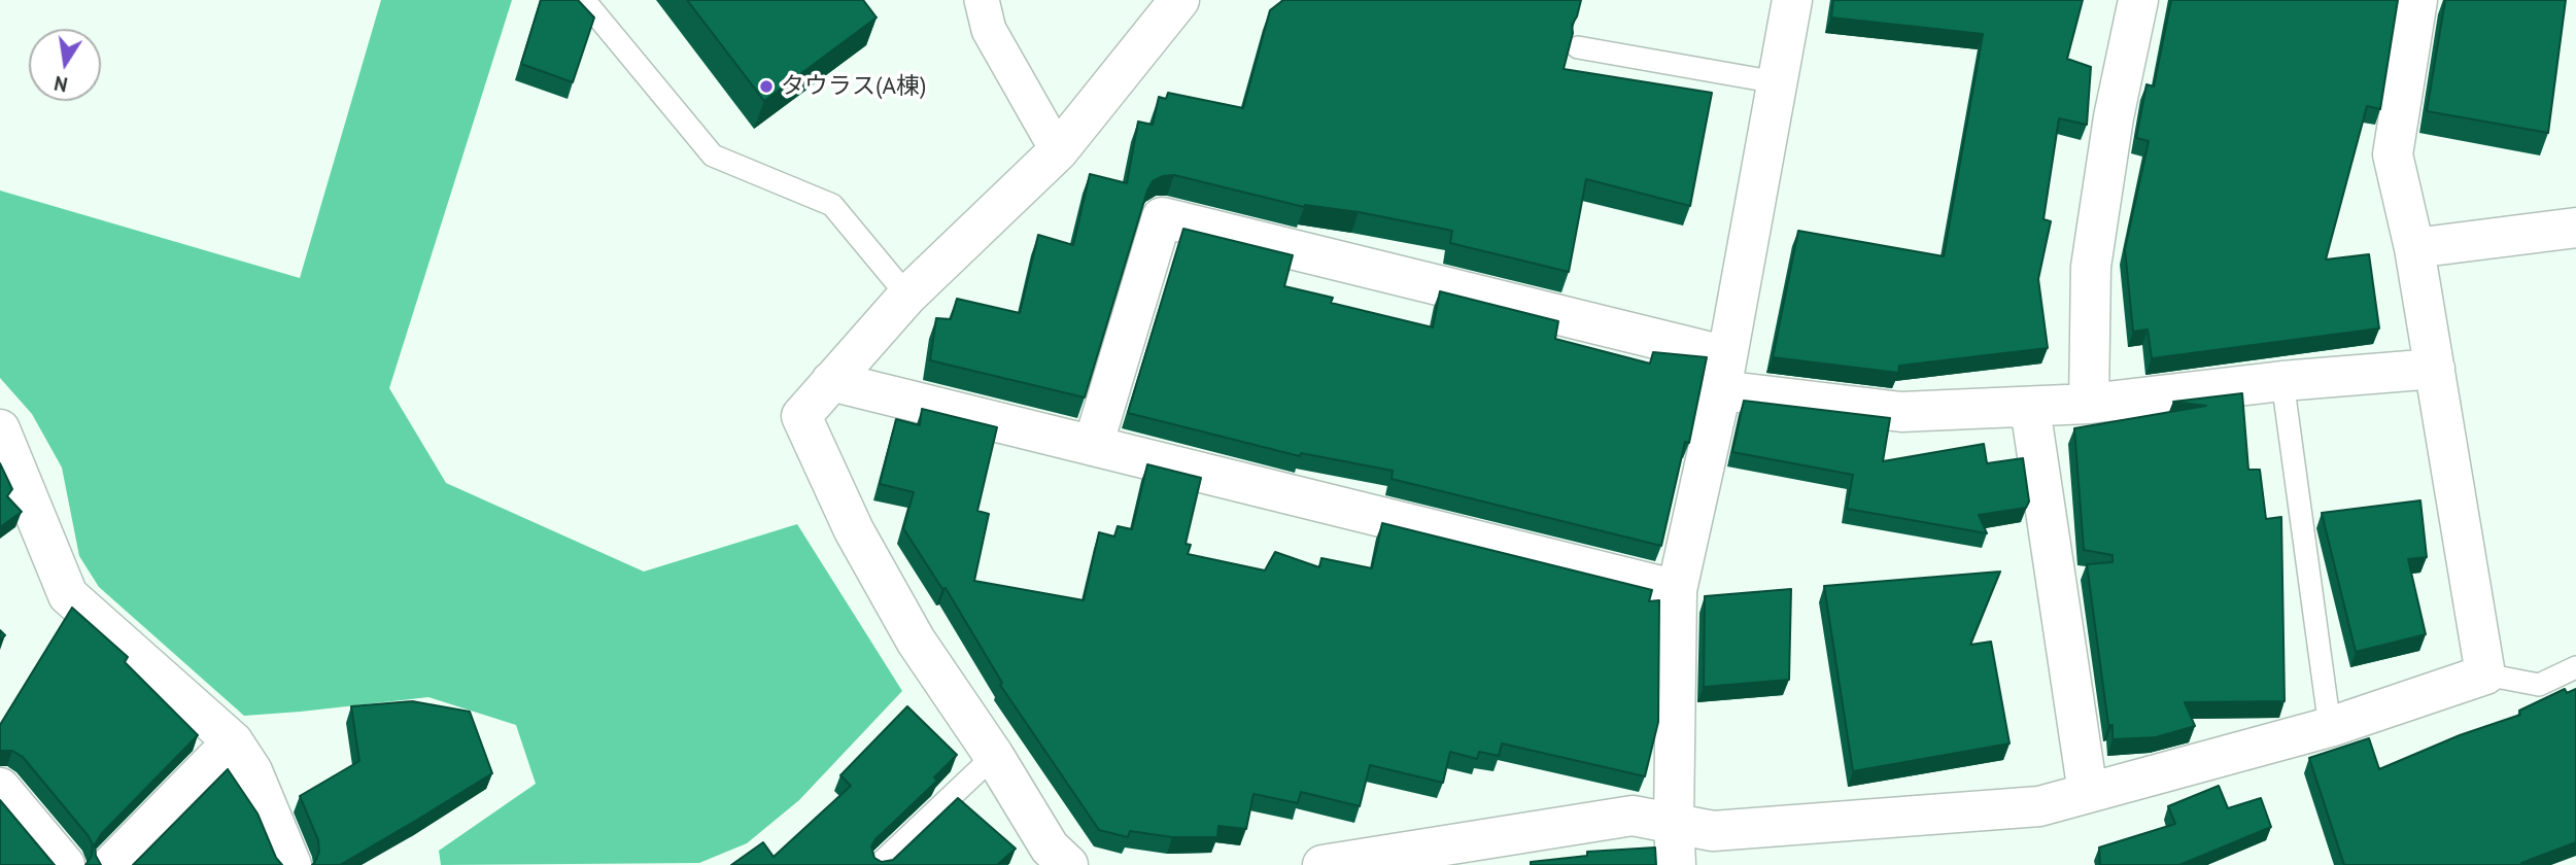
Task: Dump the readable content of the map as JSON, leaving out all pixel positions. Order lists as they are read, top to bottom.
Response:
{
  "places": ["タウラス(A棟)"],
  "north": "bottom"
}
